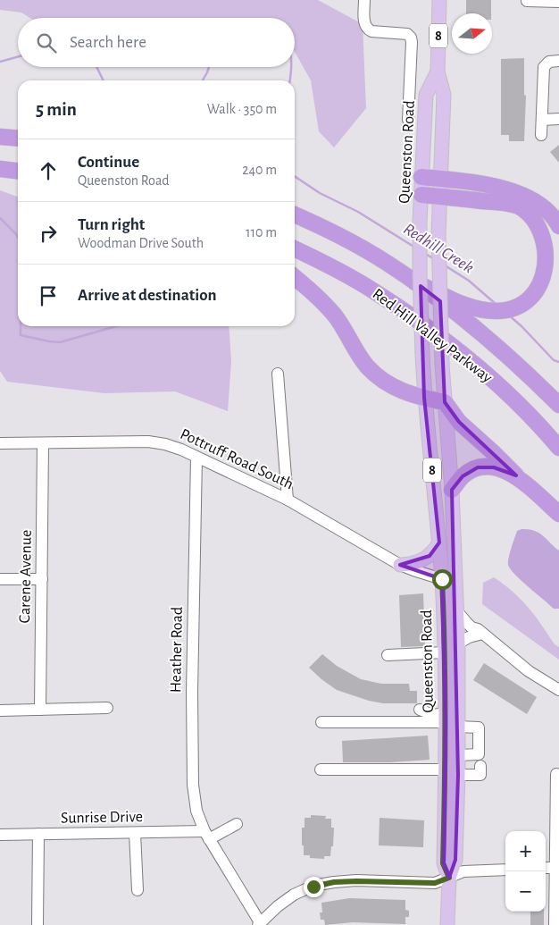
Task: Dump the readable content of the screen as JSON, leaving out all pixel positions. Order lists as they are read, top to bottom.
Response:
{
  "streets": {
    "highway": ["Red Hill Valley Parkway"],
    "main road": ["8", "Queenston Road"],
    "street": [
      "Pottruff Road South",
      "Carene Avenue",
      "Heather Road",
      "Sunrise Drive"
    ]
  },
  "crossings": [
    ["Queenston Road", "Pottruff Road South"],
    ["Pottruff Road South", "Carene Avenue"],
    ["Pottruff Road South", "Heather Road"],
    ["Heather Road", "Sunrise Drive"]
  ],
  "water": ["Redhill Creek"],
  "north": "right",
  "page": {
    "search": "Search here",
    "heading": ["5 min", "Walk · 350 m"],
    "list": [
      ["Continue", "Queenston Road", "240 m"],
      ["Turn right", "Woodman Drive South", "110 m"],
      "Arrive at destination"
    ],
    "map_buttons": ["+", "−"]
  }
}
